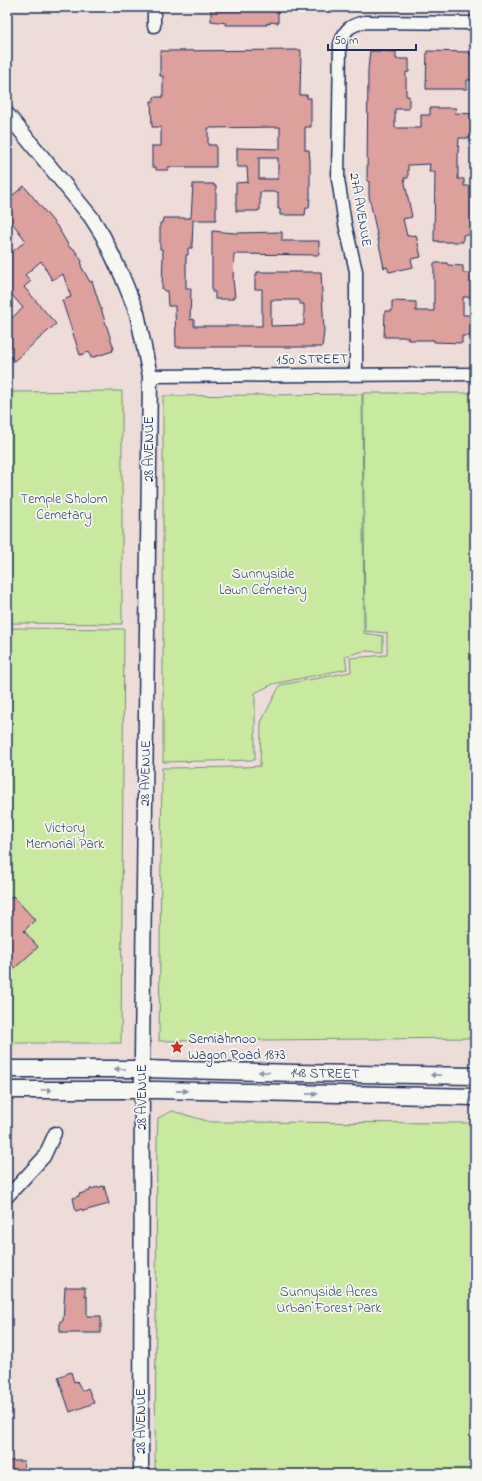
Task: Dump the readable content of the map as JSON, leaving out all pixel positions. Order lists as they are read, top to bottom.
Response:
{
  "streets": {
    "main road": ["148 STREET"],
    "street": ["27A AVENUE", "150 STREET", "28 AVENUE"]
  },
  "crossings": [
    ["27A AVENUE", "150 STREET"],
    ["150 STREET", "28 AVENUE"],
    ["28 AVENUE", "148 STREET"]
  ],
  "parks": [
    "Temple Sholom Cemetary",
    "Sunnyside Lawn Cemetary",
    "Victory Memorial Park",
    "Sunnyside Acres Urban Forest Park"
  ],
  "places": {
    "place": ["Semiahmoo Wagon Road 1873"]
  },
  "scale_bar": "50 m"
}
